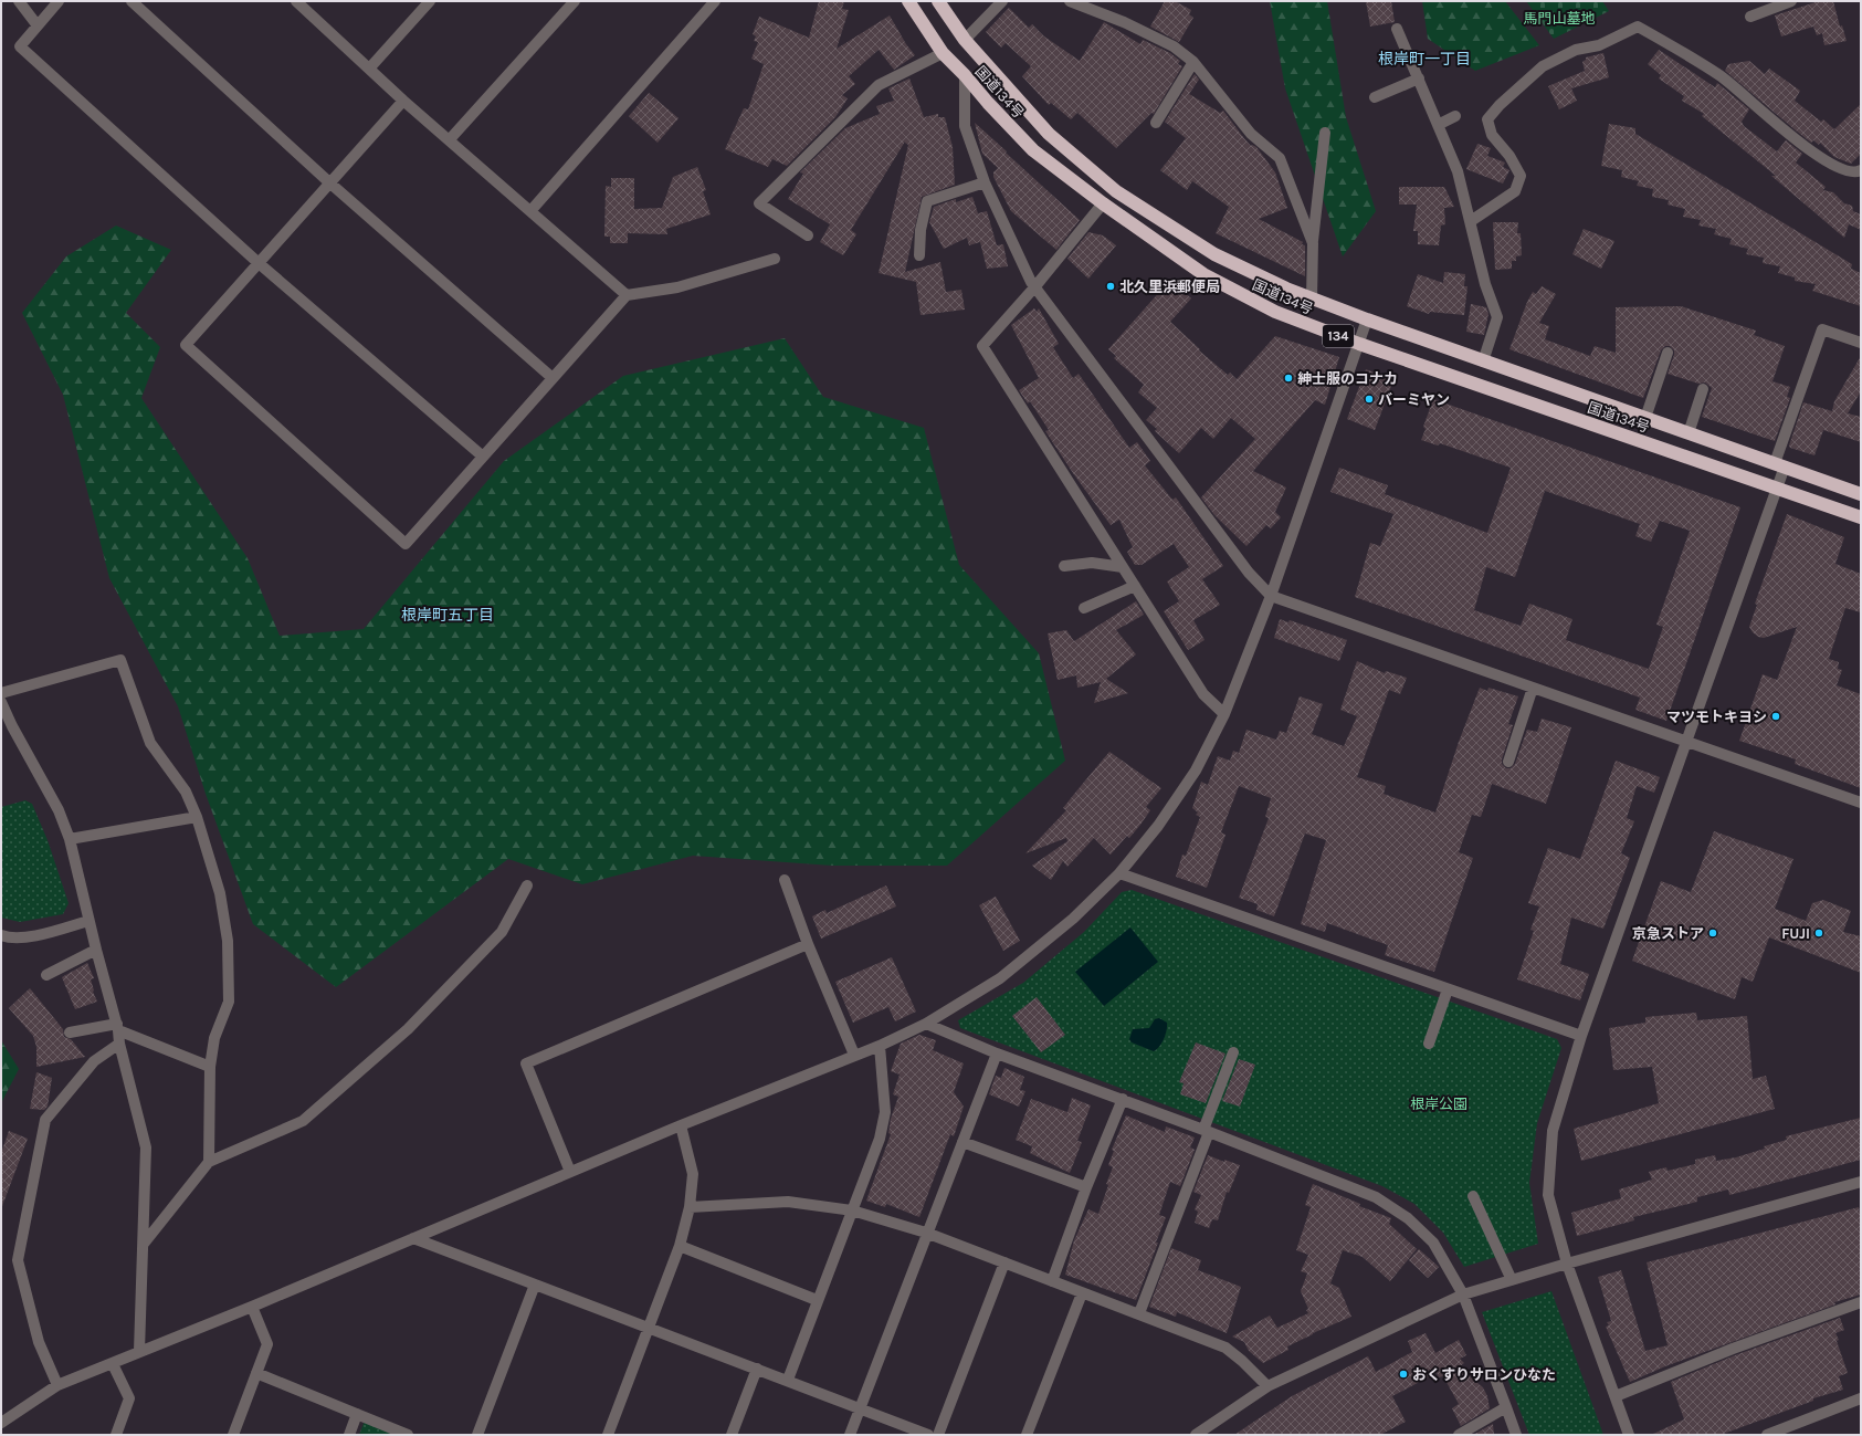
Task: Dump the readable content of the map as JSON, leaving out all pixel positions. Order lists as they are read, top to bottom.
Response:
{
  "streets": {
    "highway": ["国道134号", "134"]
  },
  "districts": ["根岸町一丁目", "根岸町五丁目"],
  "parks": ["馬門山墓地", "根岸公園"],
  "places": [
    "北久里浜郵便局",
    "紳士服のコナカ",
    "バーミヤン",
    "マツモトキヨシ",
    "京急ストア",
    "FUJI",
    "おくすりサロンひなた"
  ]
}
